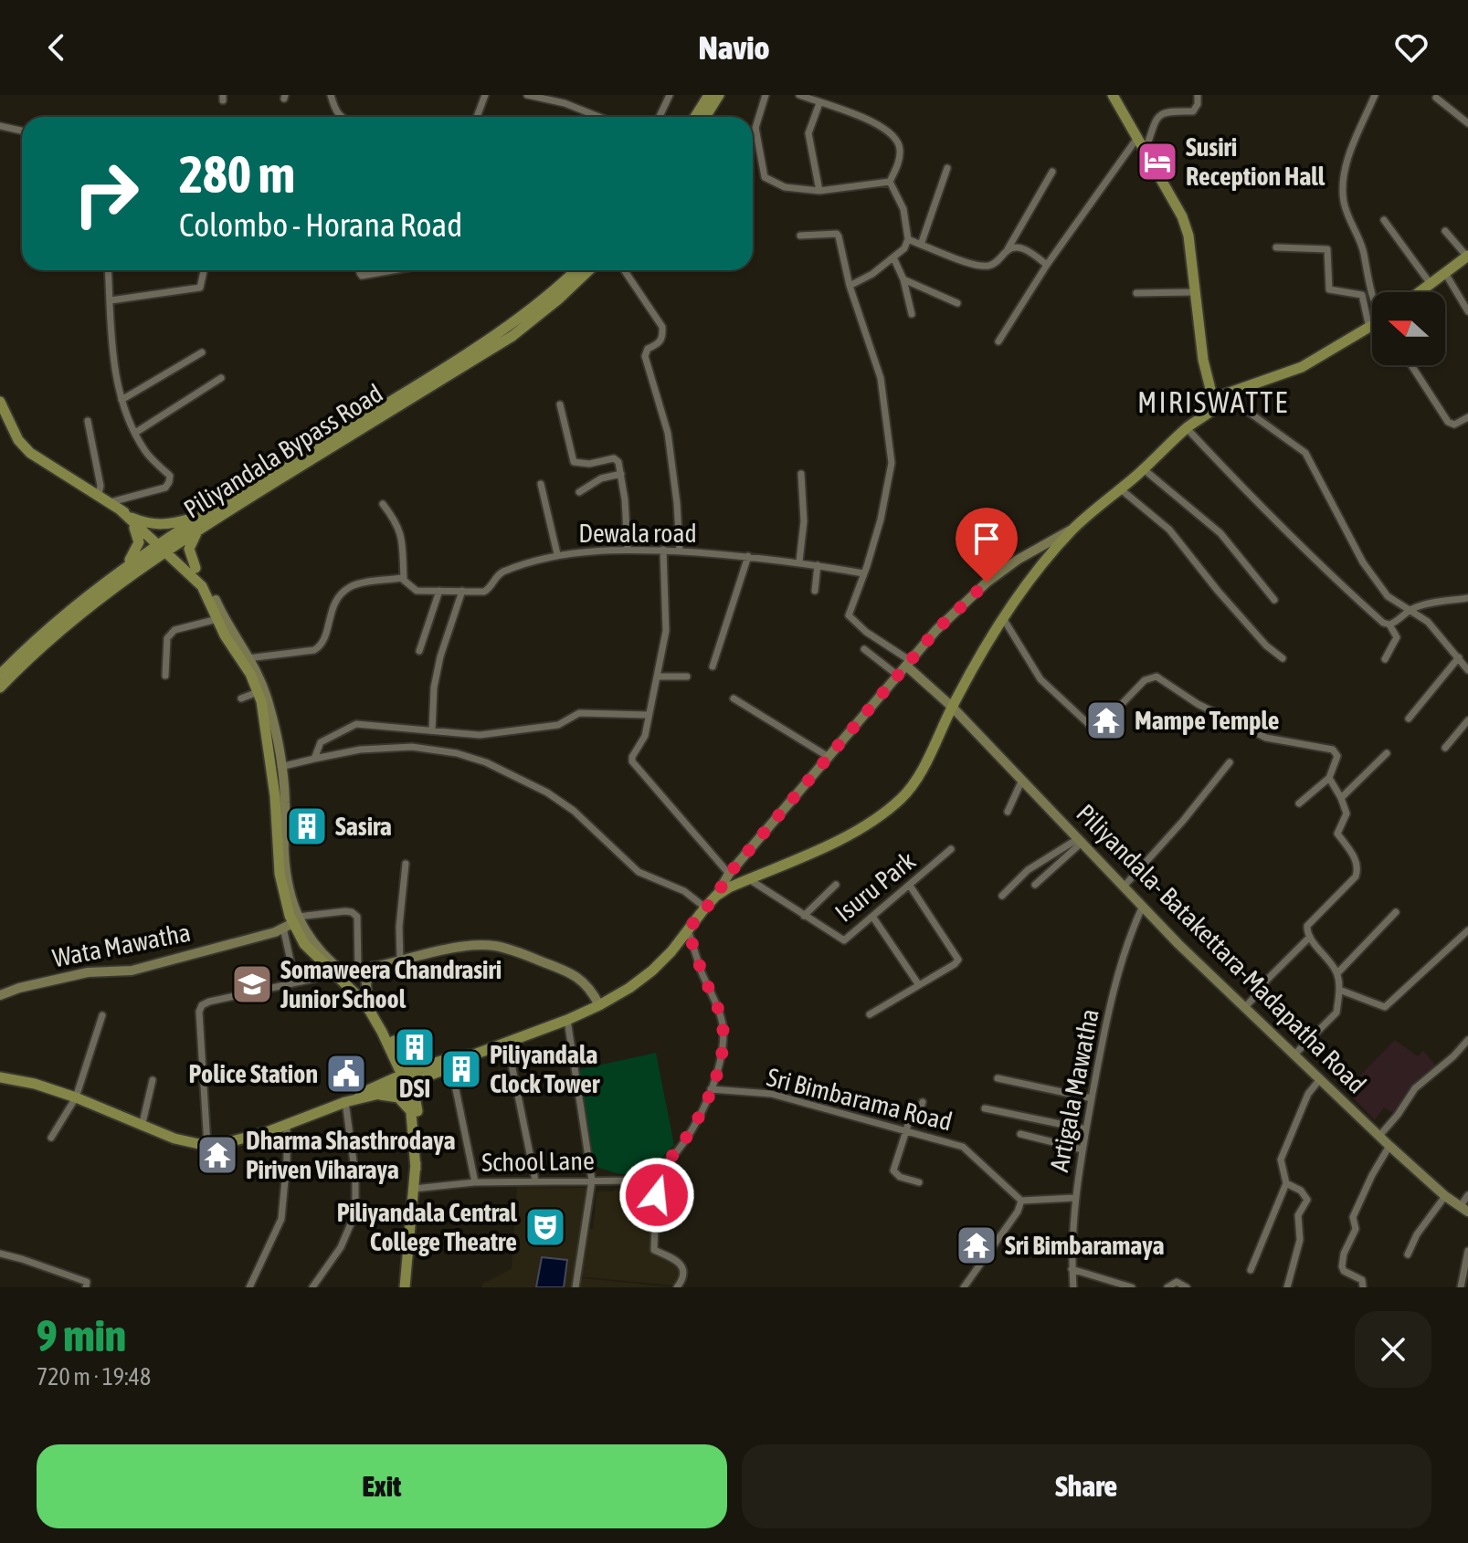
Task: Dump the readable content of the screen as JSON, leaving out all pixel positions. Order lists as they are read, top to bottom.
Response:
{
  "streets": {
    "main road": ["Piliyandala Bypass Road"],
    "street": [
      "Dewala road",
      "Isuru Park",
      "Wata Mawatha",
      "Piliyandala- Batakettara-Madapatha Road",
      "Artigala Mawatha",
      "Sri Bimbarama Road",
      "School Lane"
    ]
  },
  "crossings": [
    ["Piliyandala- Batakettara-Madapatha Road", "Artigala Mawatha"]
  ],
  "districts": ["MIRISWATTE"],
  "places": {
    "hotel": ["Susiri Reception Hall"],
    "temple": ["Mampe Temple", "Dharma Shasthrodaya Piriven Viharaya", "Sri Bimbaramaya"],
    "building": ["Sasira", "DSI", "Piliyandala Clock Tower"],
    "school or university": ["Somaweera Chandrasiri Junior School"],
    "public building": ["Police Station"],
    "theatre": ["Piliyandala Central College Theatre"]
  },
  "north": "left",
  "page": {
    "header": "Navio",
    "turn": ["280 m", "Colombo - Horana Road"],
    "heading": ["9 min", "720 m · 19:48"],
    "buttons": ["Exit", "Share"]
  }
}
